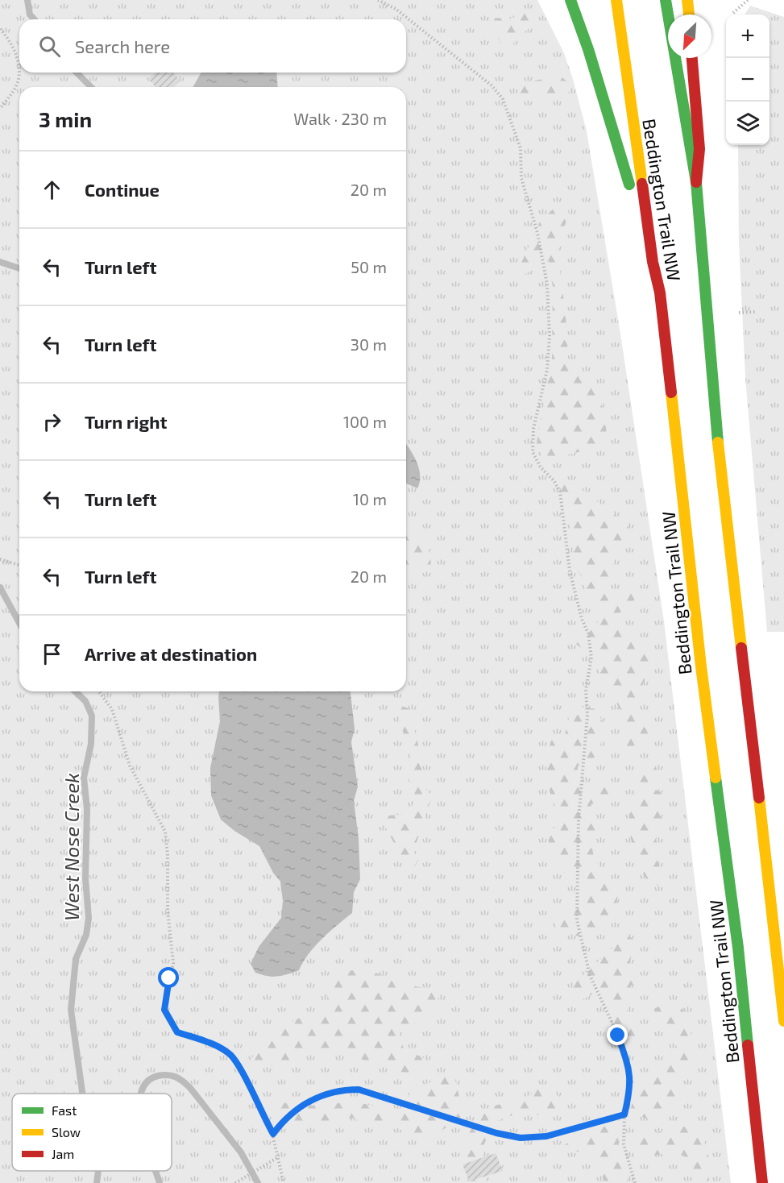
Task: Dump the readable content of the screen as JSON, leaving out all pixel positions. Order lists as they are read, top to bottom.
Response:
{
  "streets": {
    "main road": ["Beddington Trail NW"]
  },
  "water": ["West Nose Creek"],
  "legend": ["Fast", "Slow", "Jam"],
  "north": "bottom left",
  "page": {
    "map_buttons": ["+", "−"],
    "search": "Search here",
    "heading": ["3 min", "Walk · 230 m"],
    "list": [
      ["Continue", "20 m"],
      ["Turn left", "50 m"],
      ["Turn left", "30 m"],
      ["Turn right", "100 m"],
      ["Turn left", "10 m"],
      ["Turn left", "20 m"],
      "Arrive at destination"
    ]
  }
}
